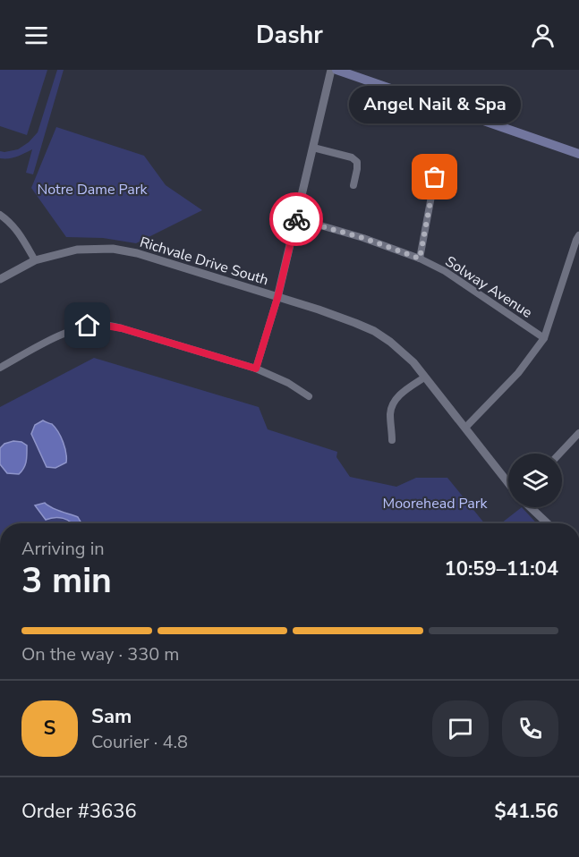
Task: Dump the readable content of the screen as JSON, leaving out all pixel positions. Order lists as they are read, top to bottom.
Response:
{
  "streets": {
    "street": ["Richvale Drive South", "Solway Avenue"]
  },
  "parks": ["Notre Dame Park", "Moorehead Park"],
  "places": ["Angel Nail & Spa"],
  "page": {
    "header": "Dashr",
    "bubble": "Angel Nail & Spa",
    "heading": ["3 min", "Arriving in", "10:59–11:04"],
    "panel": [
      "Sam",
      "Courier · 4.8",
      "Order #3636",
      "$41.56"
    ],
    "bar": "On the way · 330 m",
    "round": "S"
  }
}
